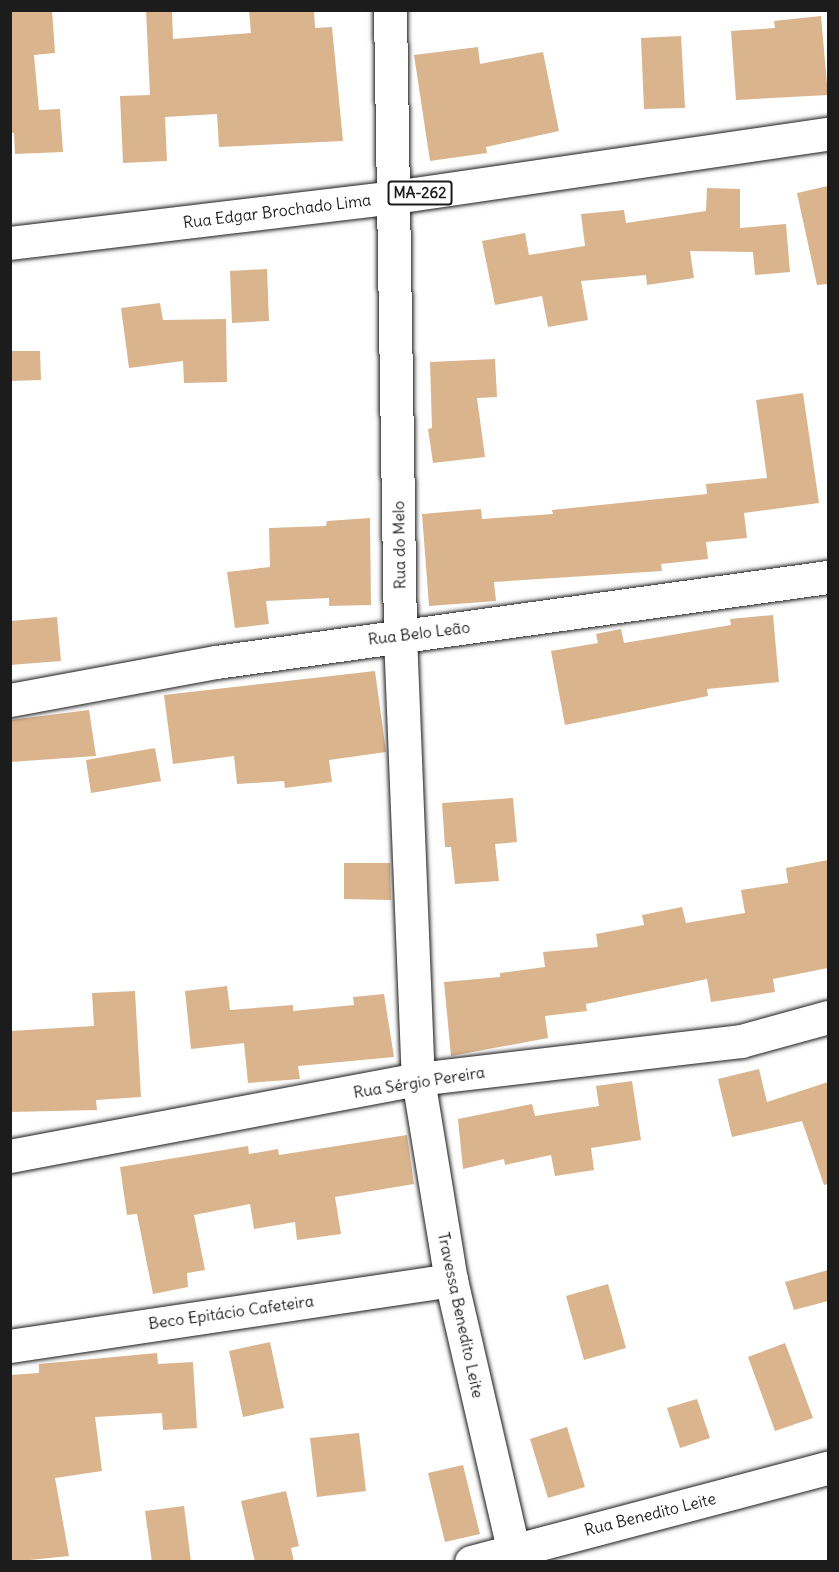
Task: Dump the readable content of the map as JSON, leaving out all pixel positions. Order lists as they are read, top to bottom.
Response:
{
  "streets": {
    "street": [
      "MA-262",
      "Rua Edgar Brochado Lima",
      "Rua do Melo",
      "Rua Belo Leão",
      "Rua Sérgio Pereira",
      "Beco Epitácio Cafeteira",
      "Travessa Benedito Leite",
      "Rua Benedito Leite"
    ]
  },
  "crossings": [
    ["Rua Edgar Brochado Lima", "Rua do Melo"],
    ["Rua do Melo", "Rua Belo Leão"],
    ["Rua do Melo", "Rua Sérgio Pereira"],
    ["Rua do Melo", "Travessa Benedito Leite"],
    ["Rua Sérgio Pereira", "Travessa Benedito Leite"],
    ["Beco Epitácio Cafeteira", "Travessa Benedito Leite"],
    ["Travessa Benedito Leite", "Rua Benedito Leite"]
  ]
}
